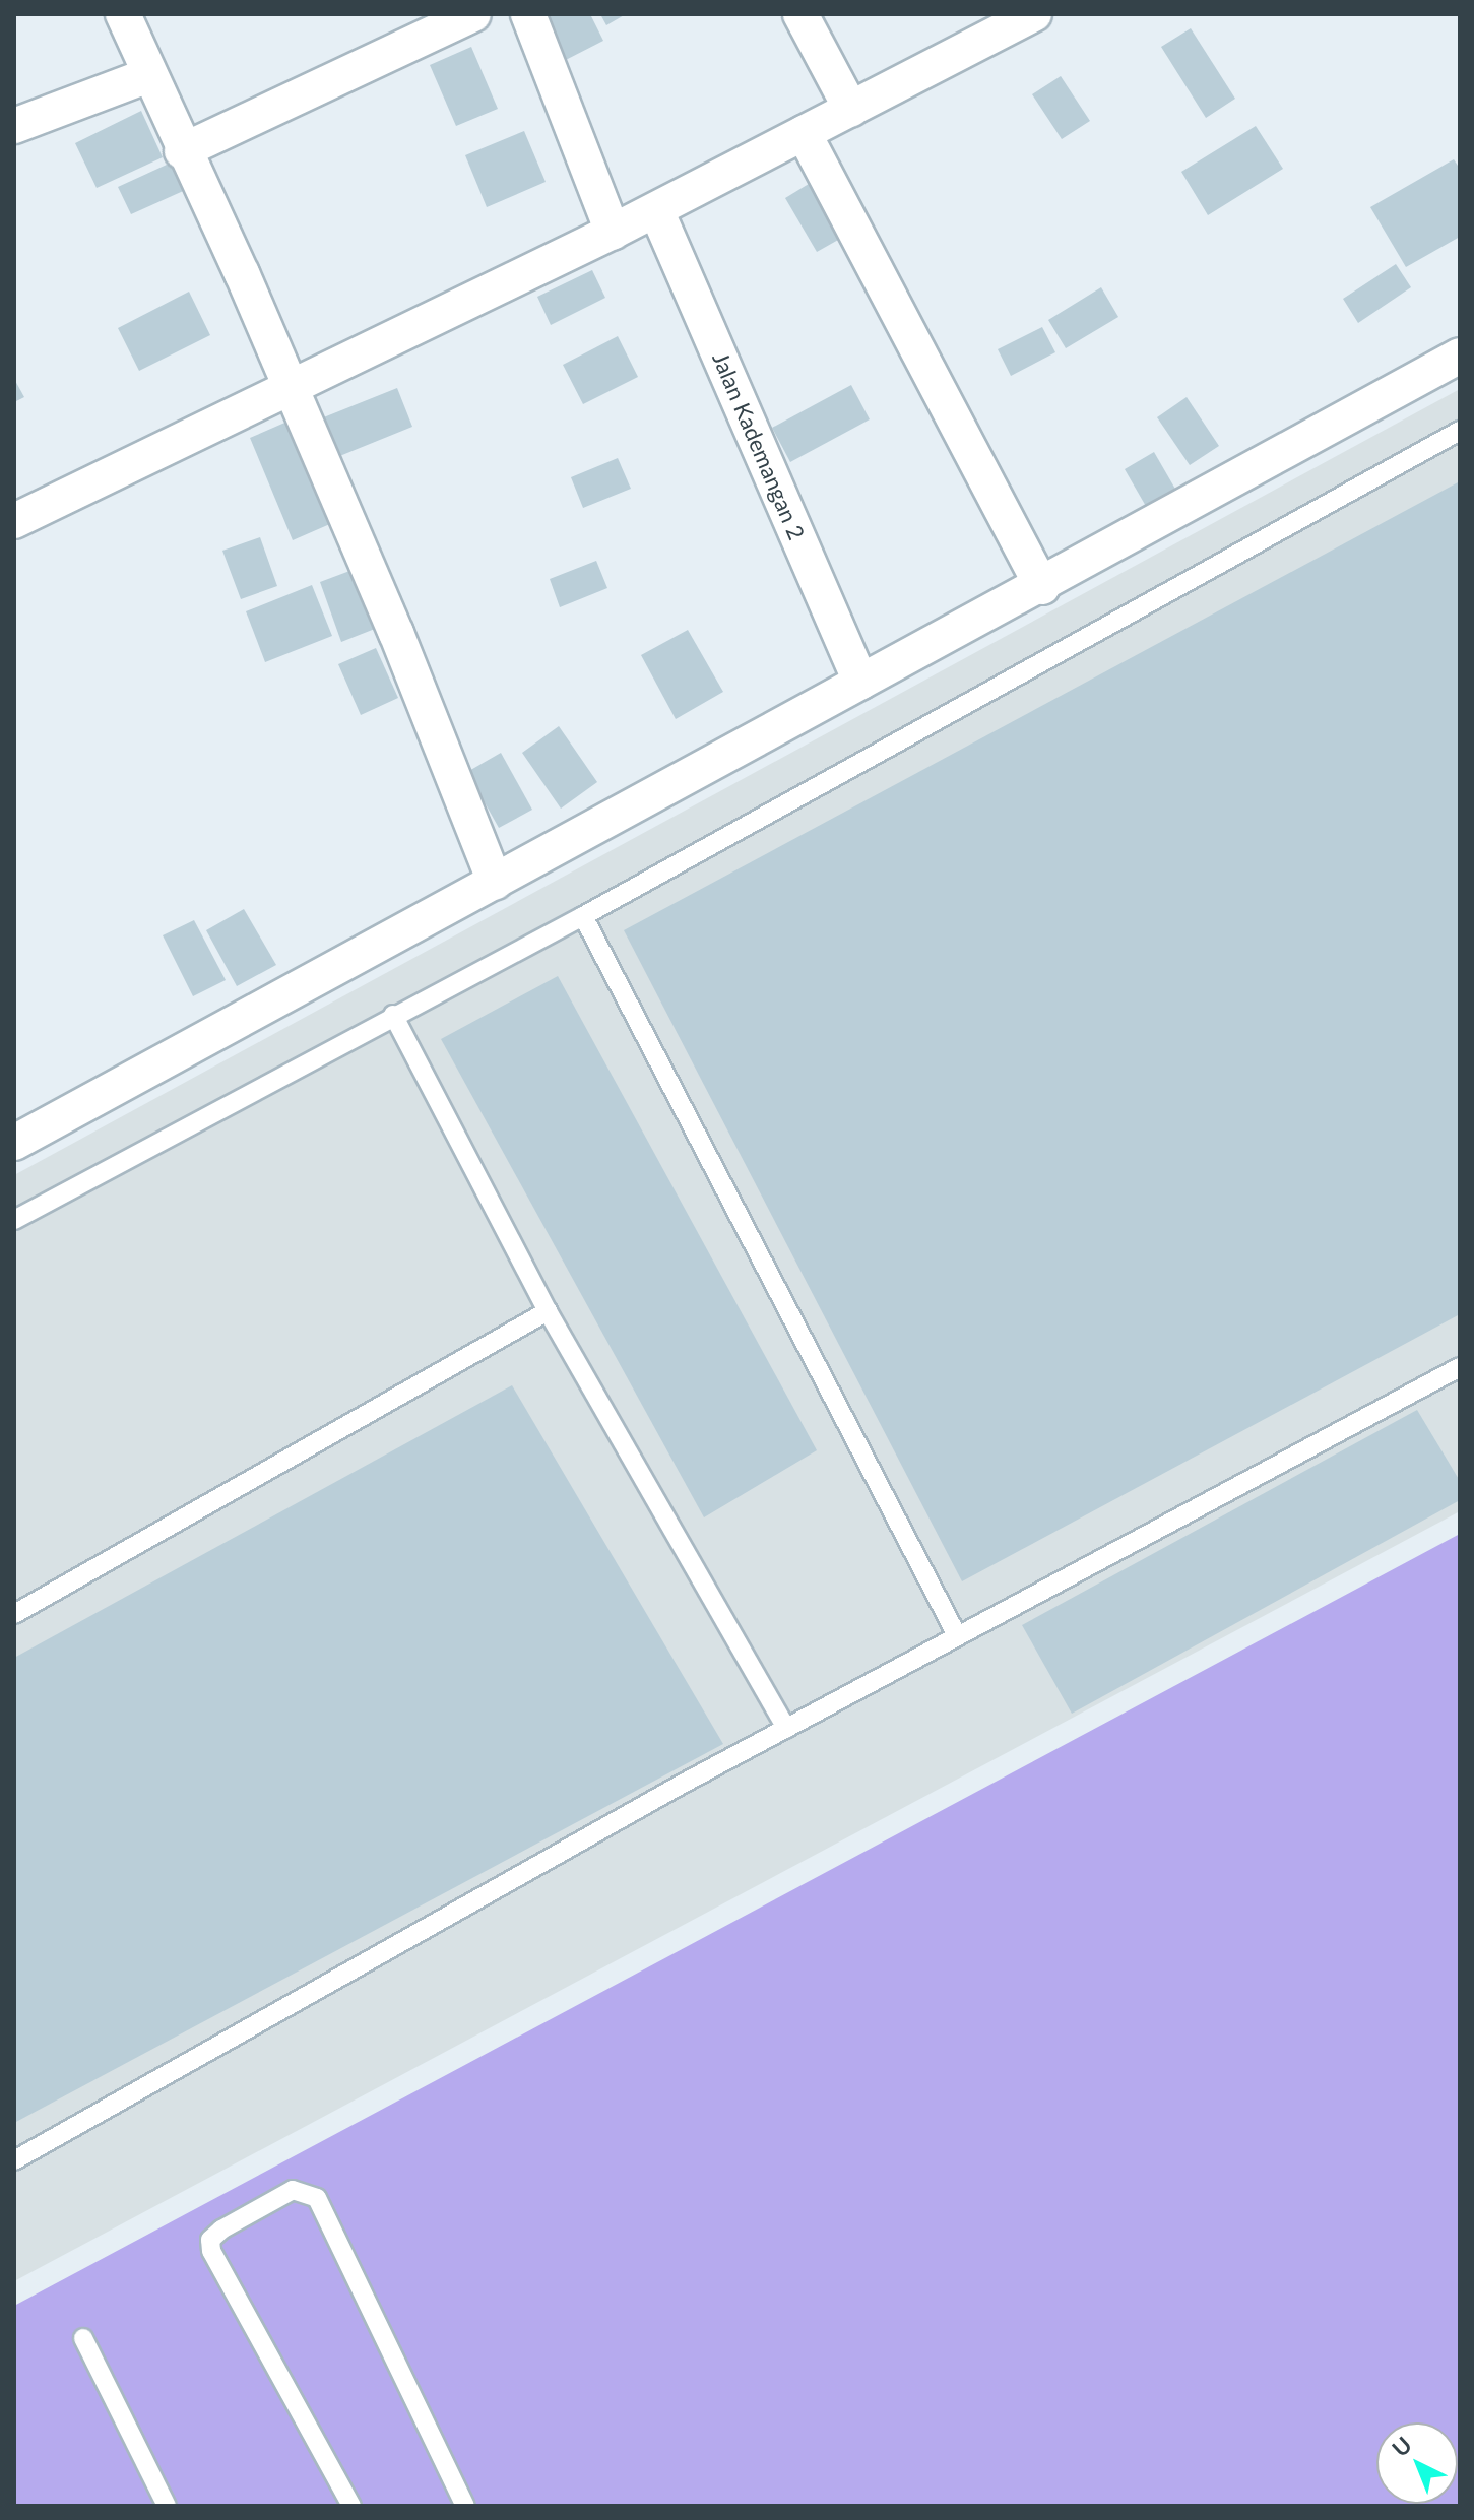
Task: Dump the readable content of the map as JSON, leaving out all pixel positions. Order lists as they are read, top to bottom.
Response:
{
  "streets": {
    "street": ["Jalan Kademangan 2"]
  },
  "north": "top left"
}
